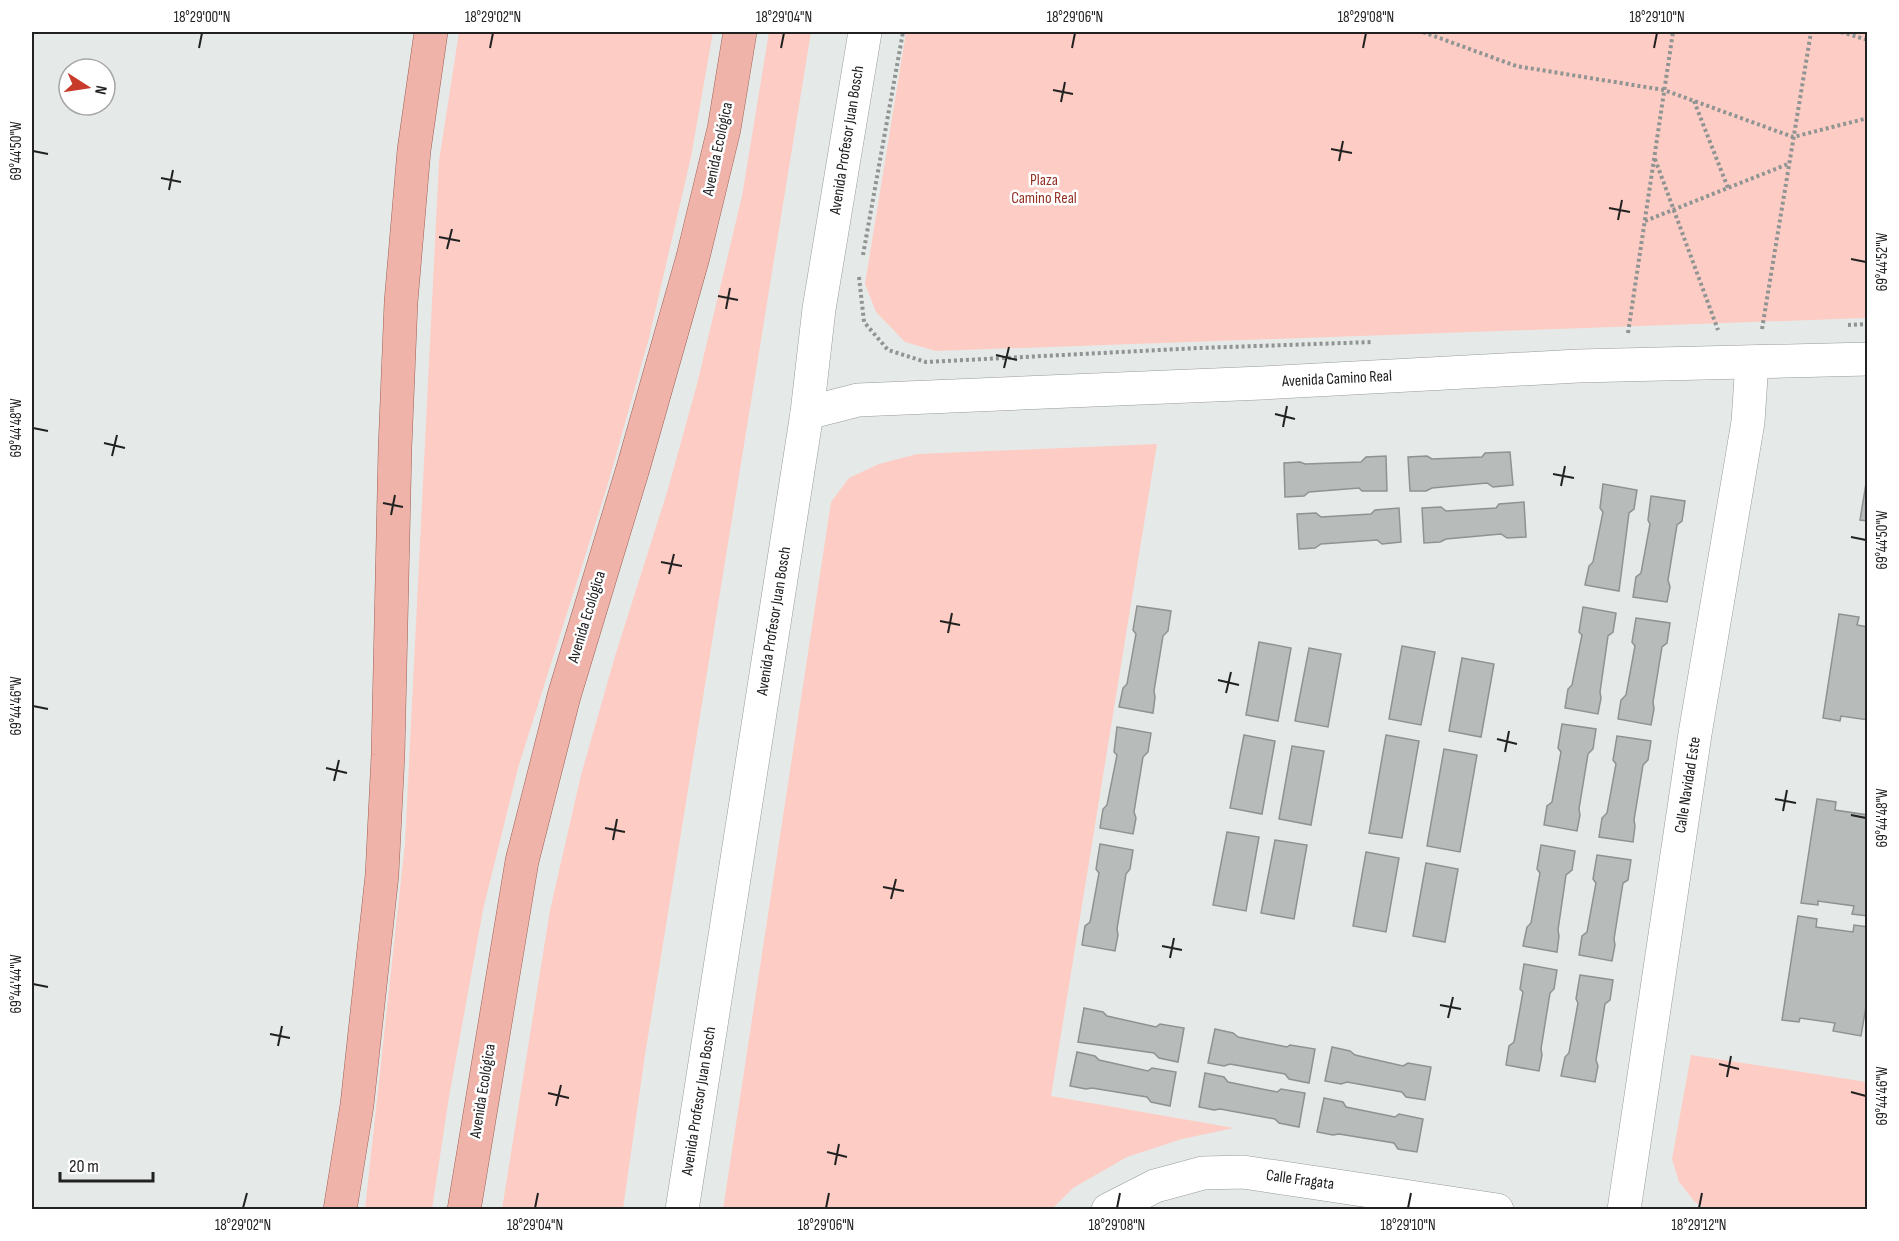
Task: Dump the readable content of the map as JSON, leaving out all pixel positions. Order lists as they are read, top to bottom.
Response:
{
  "streets": {
    "main road": ["Avenida Ecológica"],
    "street": [
      "Avenida Profesor Juan Bosch",
      "Avenida Camino Real",
      "Calle Navidad Este",
      "Calle Fragata"
    ]
  },
  "crossings": [
    ["Avenida Profesor Juan Bosch", "Avenida Camino Real"],
    ["Avenida Camino Real", "Calle Navidad Este"]
  ],
  "parks": ["Plaza Camino Real"],
  "scale_bar": "20 m",
  "north": "right",
  "coordinates": [
    "18°29'00\"N",
    "18°29'02\"N",
    "18°29'04\"N",
    "18°29'06\"N",
    "18°29'08\"N",
    "18°29'10\"N",
    "69°44'50\"W",
    "69°44'52\"W",
    "69°44'48\"W",
    "69°44'46\"W",
    "69°44'44\"W",
    "18°29'12\"N"
  ]
}
